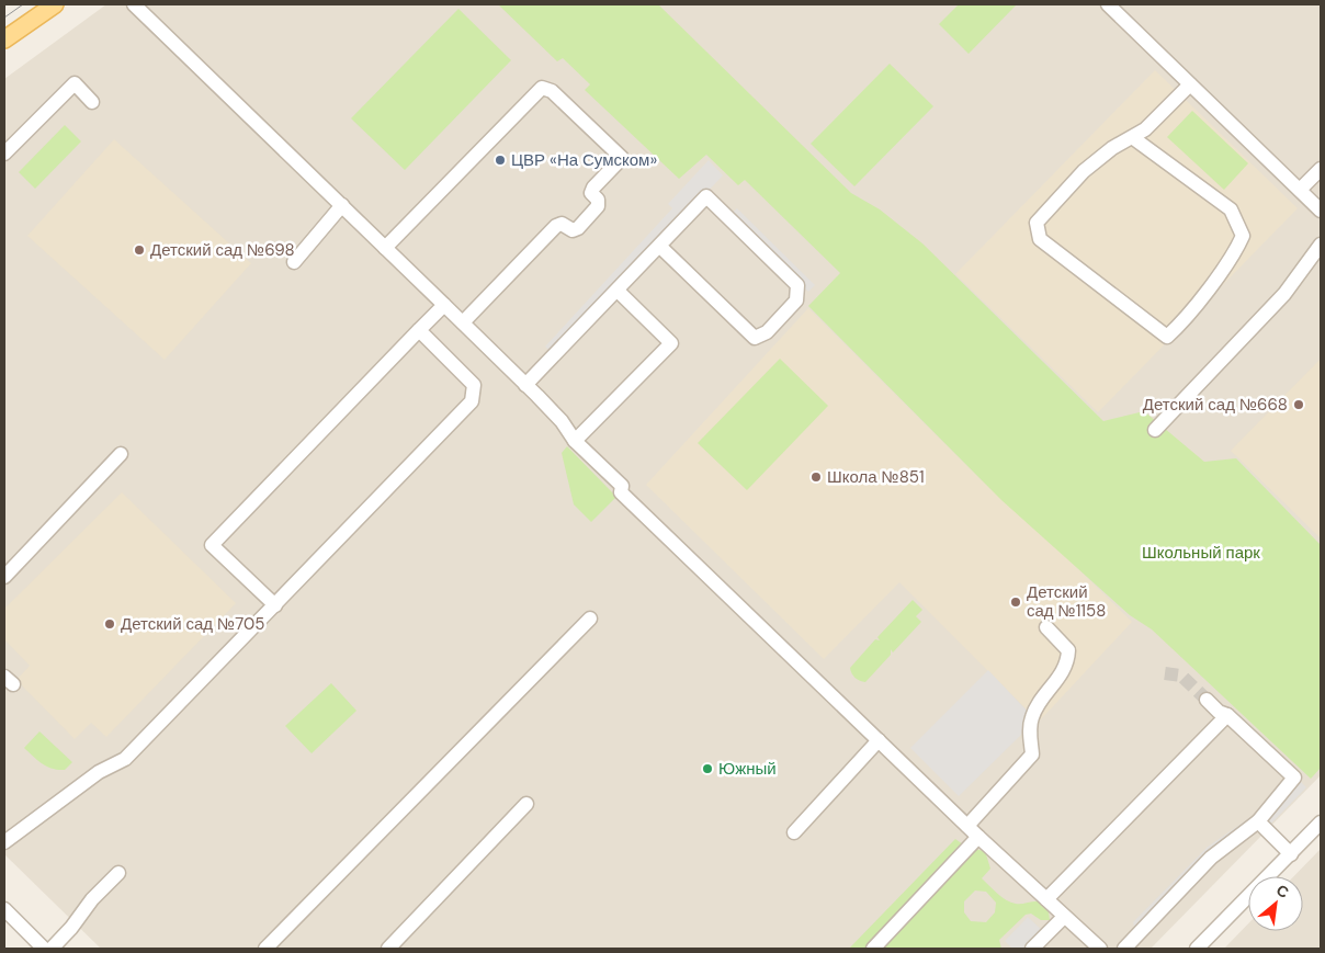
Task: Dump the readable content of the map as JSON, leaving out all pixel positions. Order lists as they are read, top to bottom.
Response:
{
  "parks": ["Школьный парк"],
  "places": [
    "ЦВР «На Сумском»",
    "Детский сад №698",
    "Детский сад №668",
    "Школа №851",
    "Детский сад №1158",
    "Детский сад №705",
    "Южный"
  ],
  "north": "top right"
}
